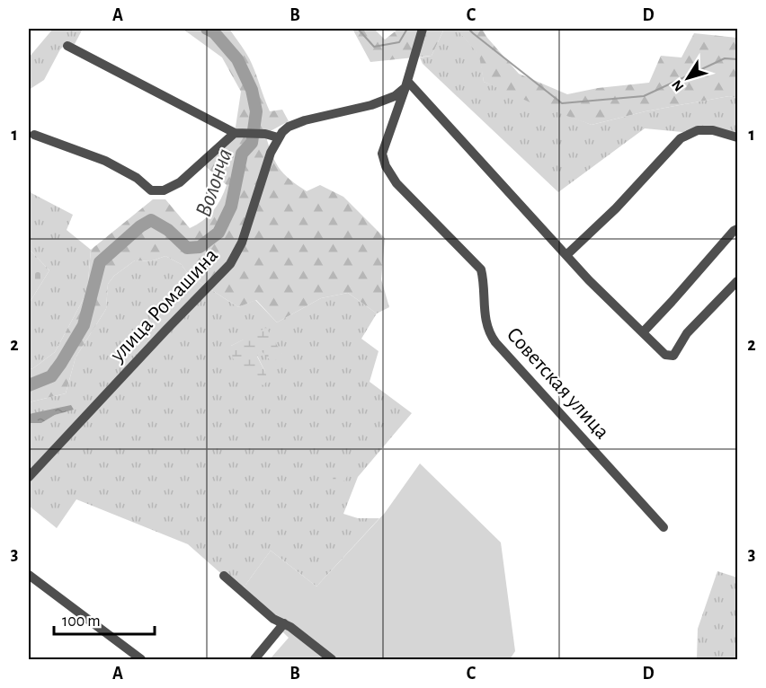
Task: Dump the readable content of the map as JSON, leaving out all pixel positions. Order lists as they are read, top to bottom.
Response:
{
  "streets": {
    "street": ["улица Ромашина", "Советская улица"]
  },
  "water": ["Волонча"],
  "scale_bar": "100 m",
  "north": "bottom left",
  "grid": {
    "columns": [
      "A",
      "B",
      "C",
      "D"
    ],
    "rows": ["1", "2", "3"]
  }
}
